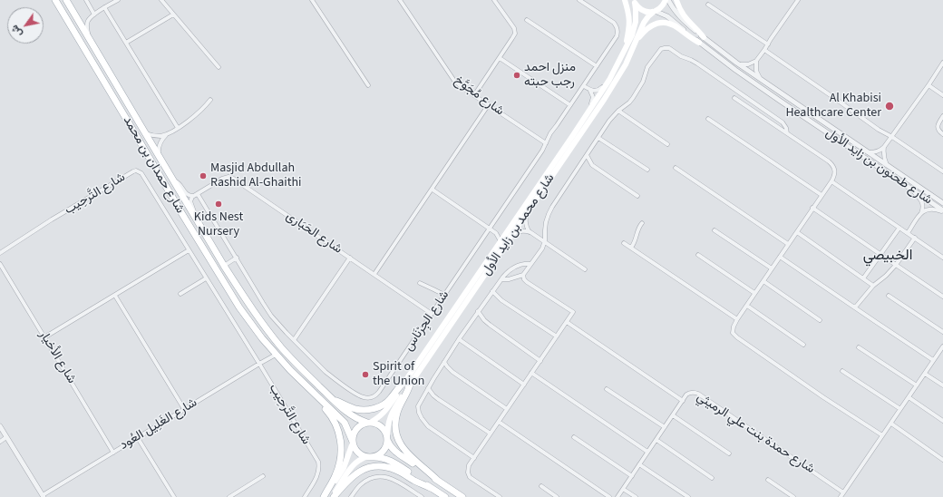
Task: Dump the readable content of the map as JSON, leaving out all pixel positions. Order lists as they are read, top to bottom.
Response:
{
  "streets": {
    "main road": ["شارع حمدان بن محمد", "شارع محمد بن زايد الأول"],
    "street": [
      "شارع مُجَوَّخ",
      "شارع طحنون بن زايد الأول",
      "شارع التَّرحِيب",
      "شارع الحَبَارى",
      "شارع الجِرْنَاس",
      "شارع الأخيار",
      "شارع الغَلِيل العُود",
      "شارع حمدة بنت علي الرميثي"
    ]
  },
  "crossings": [
    ["شارع مُجَوَّخ", "شارع الجِرْنَاس"],
    ["شارع حمدان بن محمد", "شارع محمد بن زايد الأول"],
    ["شارع حمدان بن محمد", "شارع الغَلِيل العُود"],
    ["شارع طحنون بن زايد الأول", "شارع محمد بن زايد الأول"],
    ["شارع التَّرحِيب", "شارع الغَلِيل العُود"],
    ["شارع الحَبَارى", "شارع الجِرْنَاس"],
    ["شارع الأخيار", "شارع الغَلِيل العُود"]
  ],
  "districts": ["الخبيصي"],
  "places": [
    "منزل احمد رجب حبته",
    "Al Khabisi Healthcare Center",
    "Masjid Abdullah Rashid Al-Ghaithi",
    "Kids Nest Nursery",
    "Spirit of the Union"
  ],
  "north": "bottom left"
}
